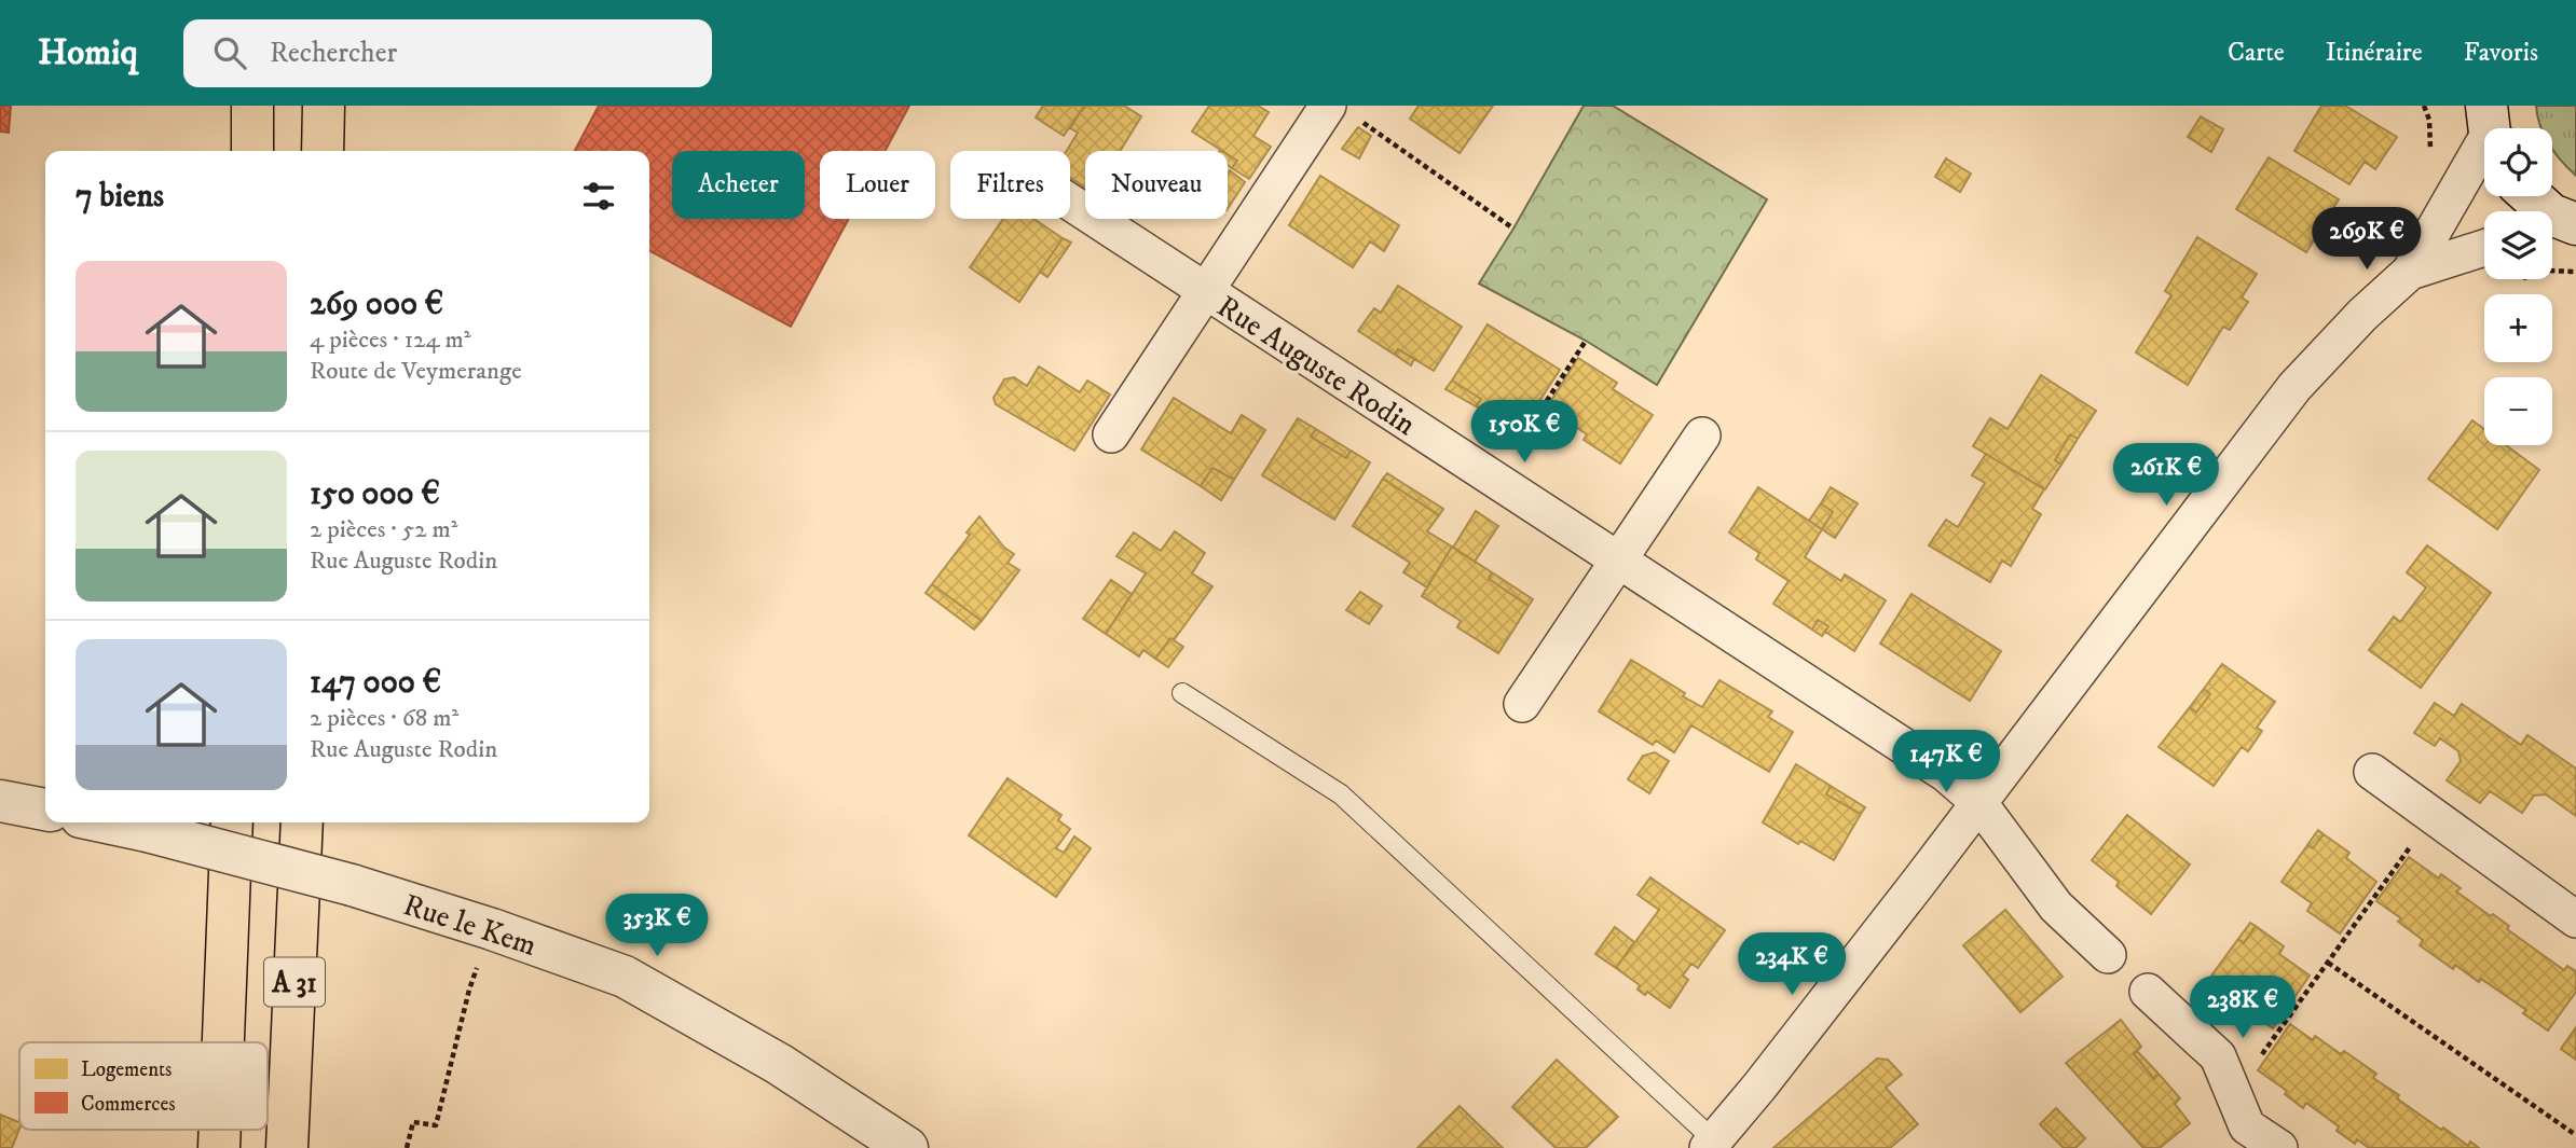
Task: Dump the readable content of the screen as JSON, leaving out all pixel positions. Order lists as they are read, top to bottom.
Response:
{
  "streets": {
    "highway": ["A 31"],
    "street": ["Rue Auguste Rodin", "Rue le Kem"]
  },
  "legend": ["Logements", "Commerces"],
  "page": {
    "header": "Homiq",
    "search": "Rechercher",
    "nav": ["Carte", "Itinéraire", "Favoris"],
    "map_buttons": ["+", "−"],
    "chip": [
      "Acheter",
      "Louer",
      "Filtres",
      "Nouveau"
    ],
    "heading": "7 biens",
    "price": [
      "269K €",
      "150K €",
      "261K €",
      "147K €",
      "353K €",
      "234K €",
      "238K €"
    ],
    "list": [
      {
        "name": "269 000 €",
        "note": "4 pièces · 124 m² · Route de Veymerange"
      },
      {
        "name": "150 000 €",
        "note": "2 pièces · 52 m² · Rue Auguste Rodin"
      },
      {
        "name": "147 000 €",
        "note": "2 pièces · 68 m² · Rue Auguste Rodin"
      }
    ]
  }
}
